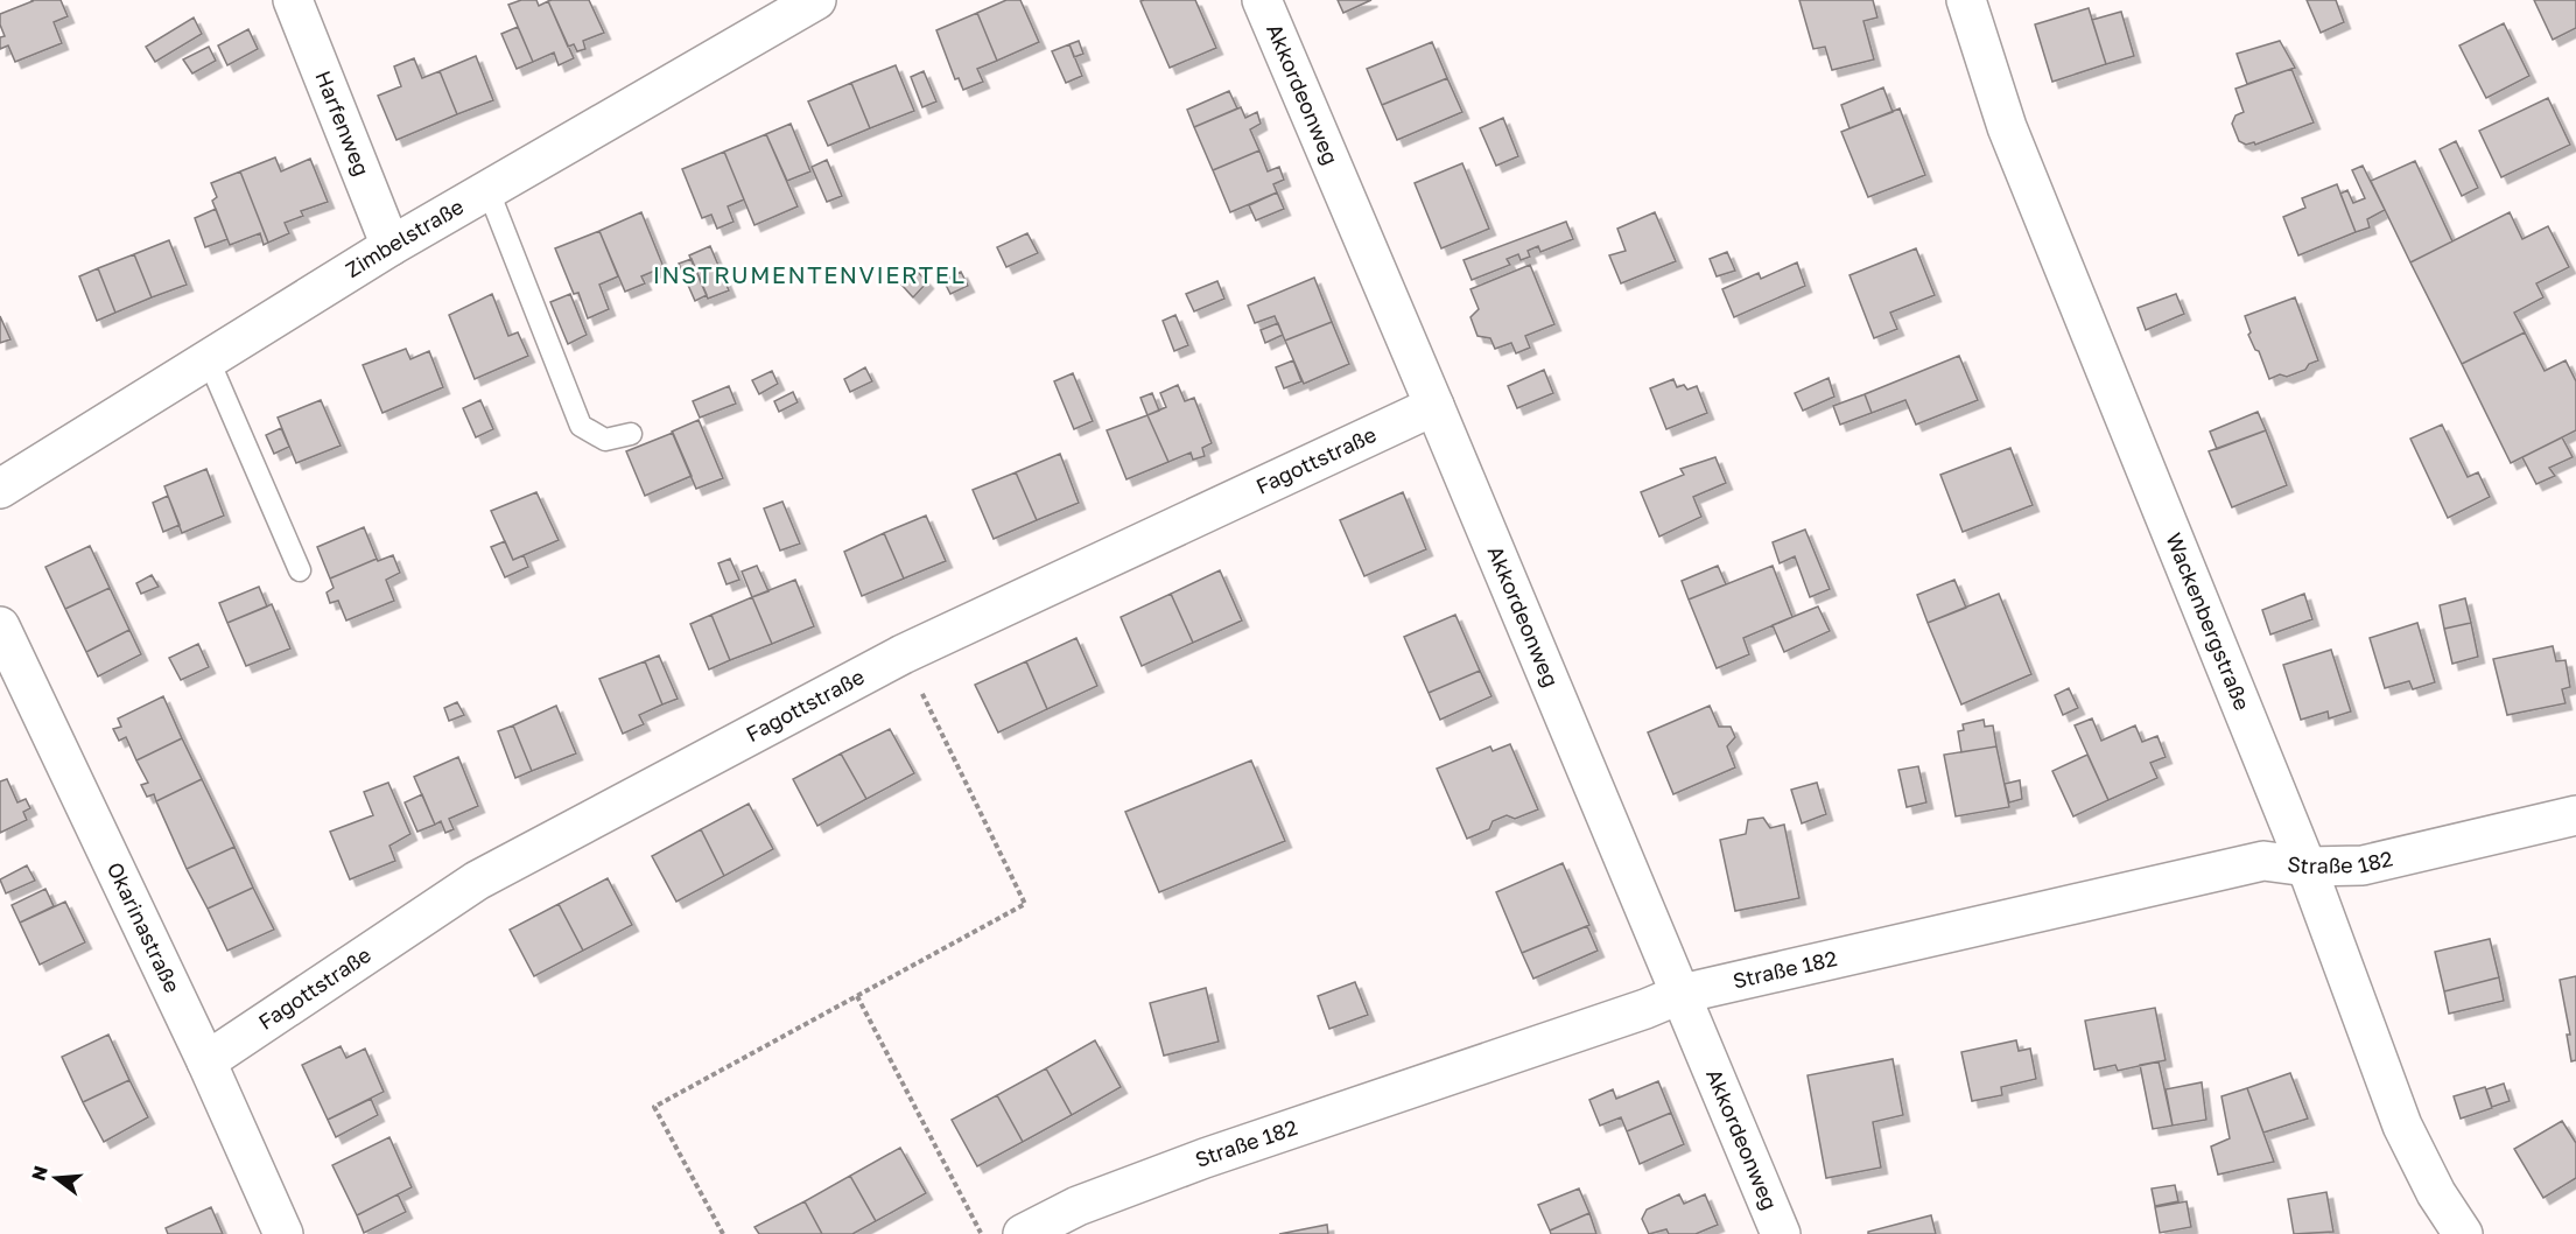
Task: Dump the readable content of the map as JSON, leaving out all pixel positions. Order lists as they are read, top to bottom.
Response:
{
  "streets": {
    "street": [
      "Akkordeonweg",
      "Harfenweg",
      "Zimbelstraße",
      "Fagottstraße",
      "Wackenbergstraße",
      "Straße 182",
      "Okarinastraße"
    ]
  },
  "crossings": [
    ["Akkordeonweg", "Fagottstraße"],
    ["Akkordeonweg", "Straße 182"],
    ["Harfenweg", "Zimbelstraße"],
    ["Fagottstraße", "Okarinastraße"],
    ["Wackenbergstraße", "Straße 182"]
  ],
  "districts": ["INSTRUMENTENVIERTEL"],
  "north": "left"
}
